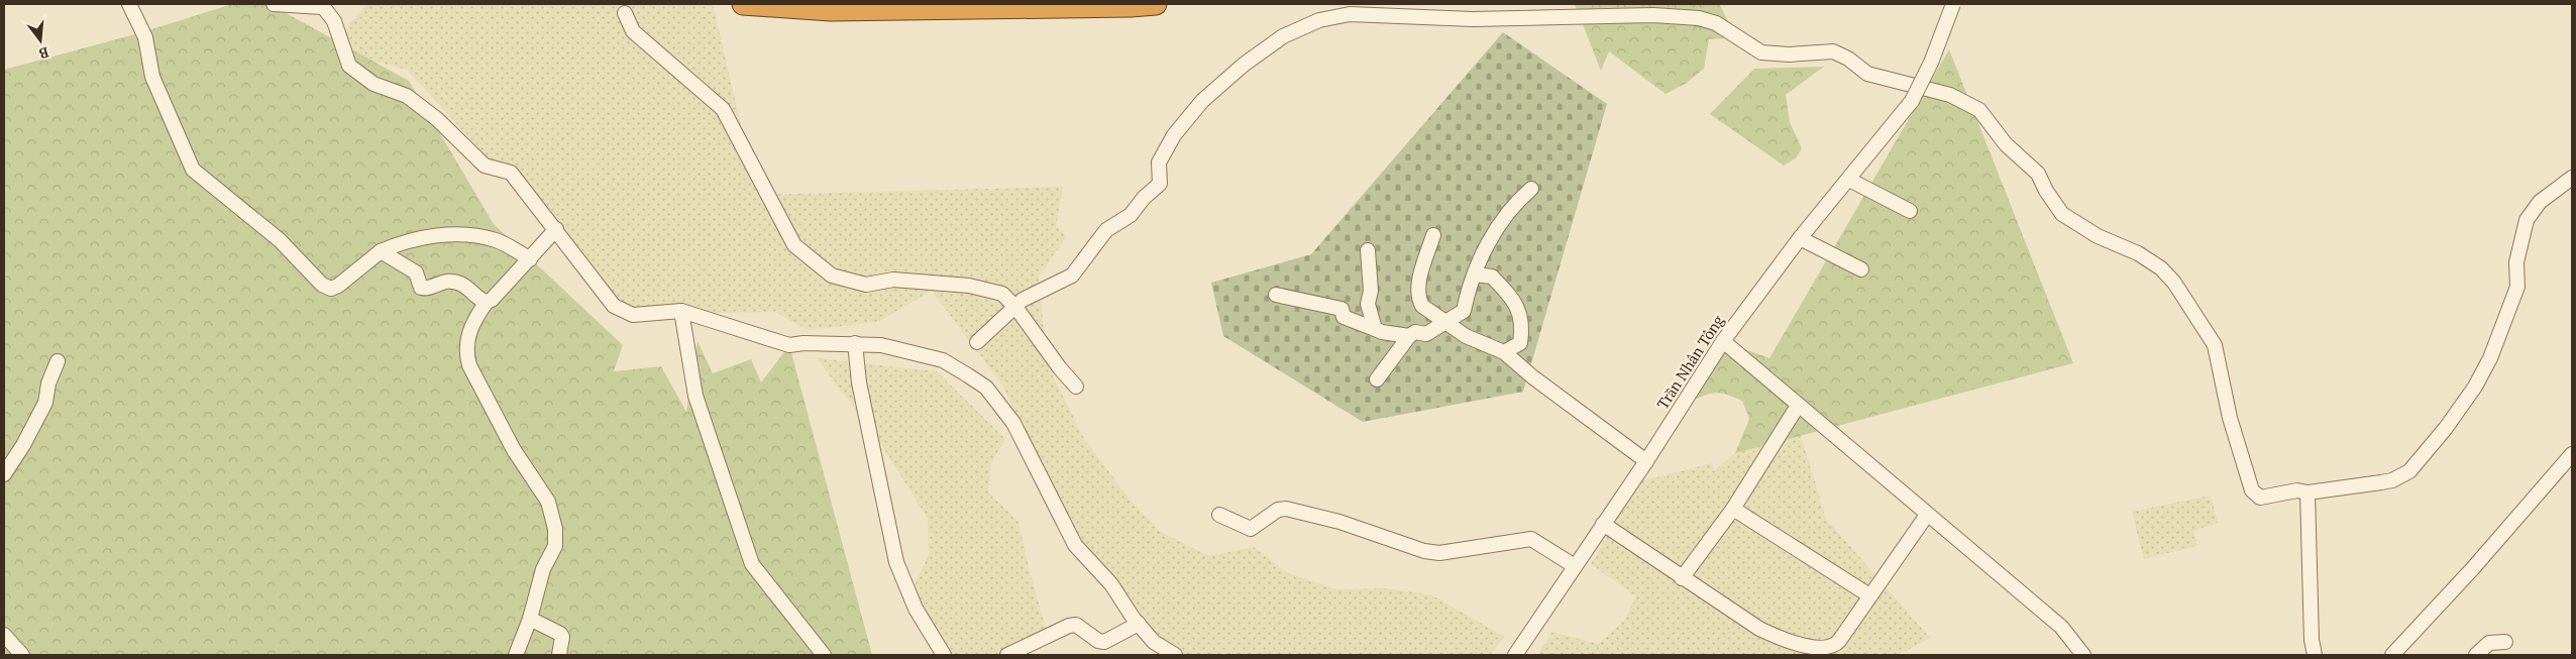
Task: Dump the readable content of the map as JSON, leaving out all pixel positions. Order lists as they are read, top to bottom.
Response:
{
  "streets": {
    "street": ["Trần Nhân Tông"]
  },
  "north": "bottom"
}
